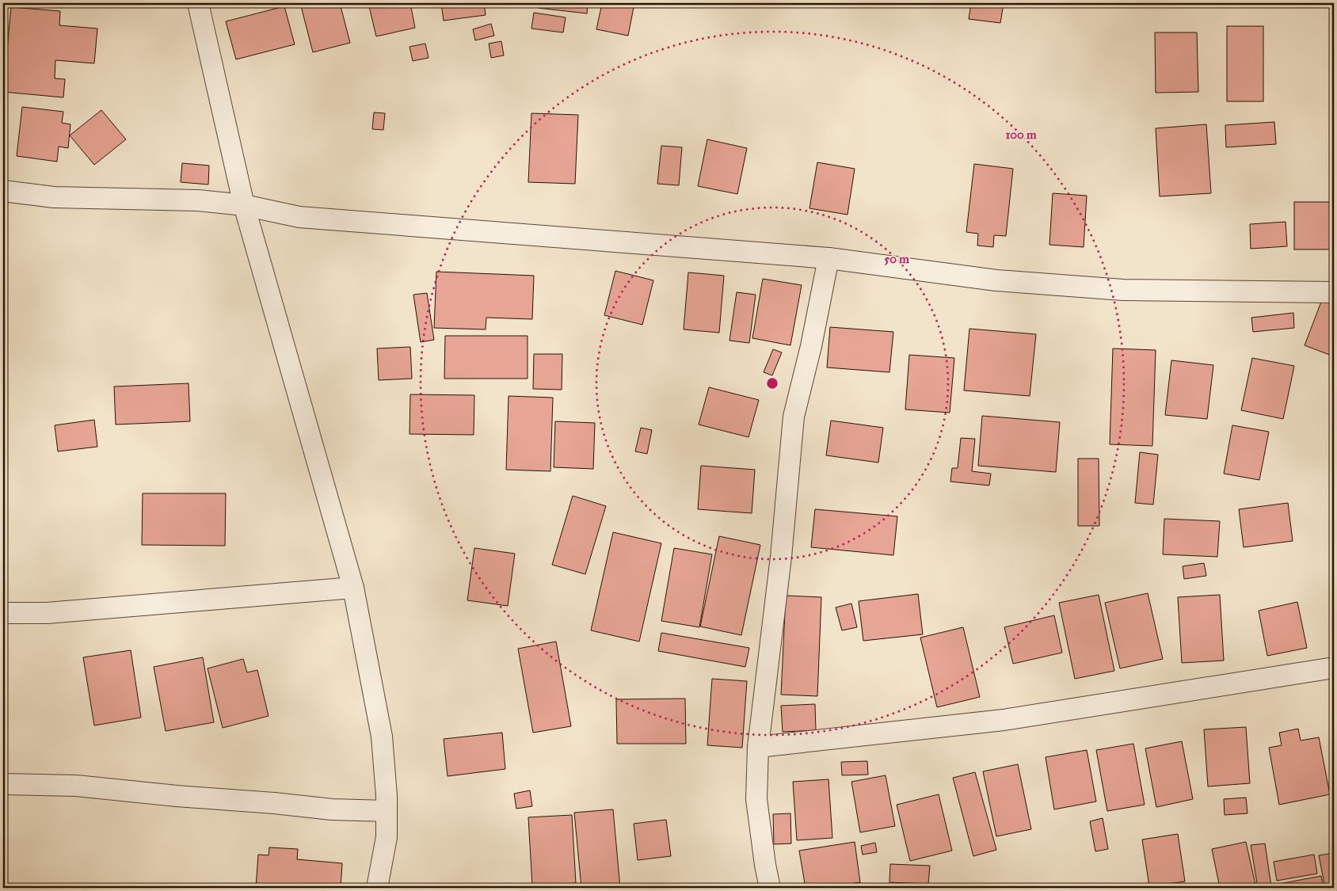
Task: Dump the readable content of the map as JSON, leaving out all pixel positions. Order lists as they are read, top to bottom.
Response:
{
  "rings": ["100 m", "50 m"]
}
